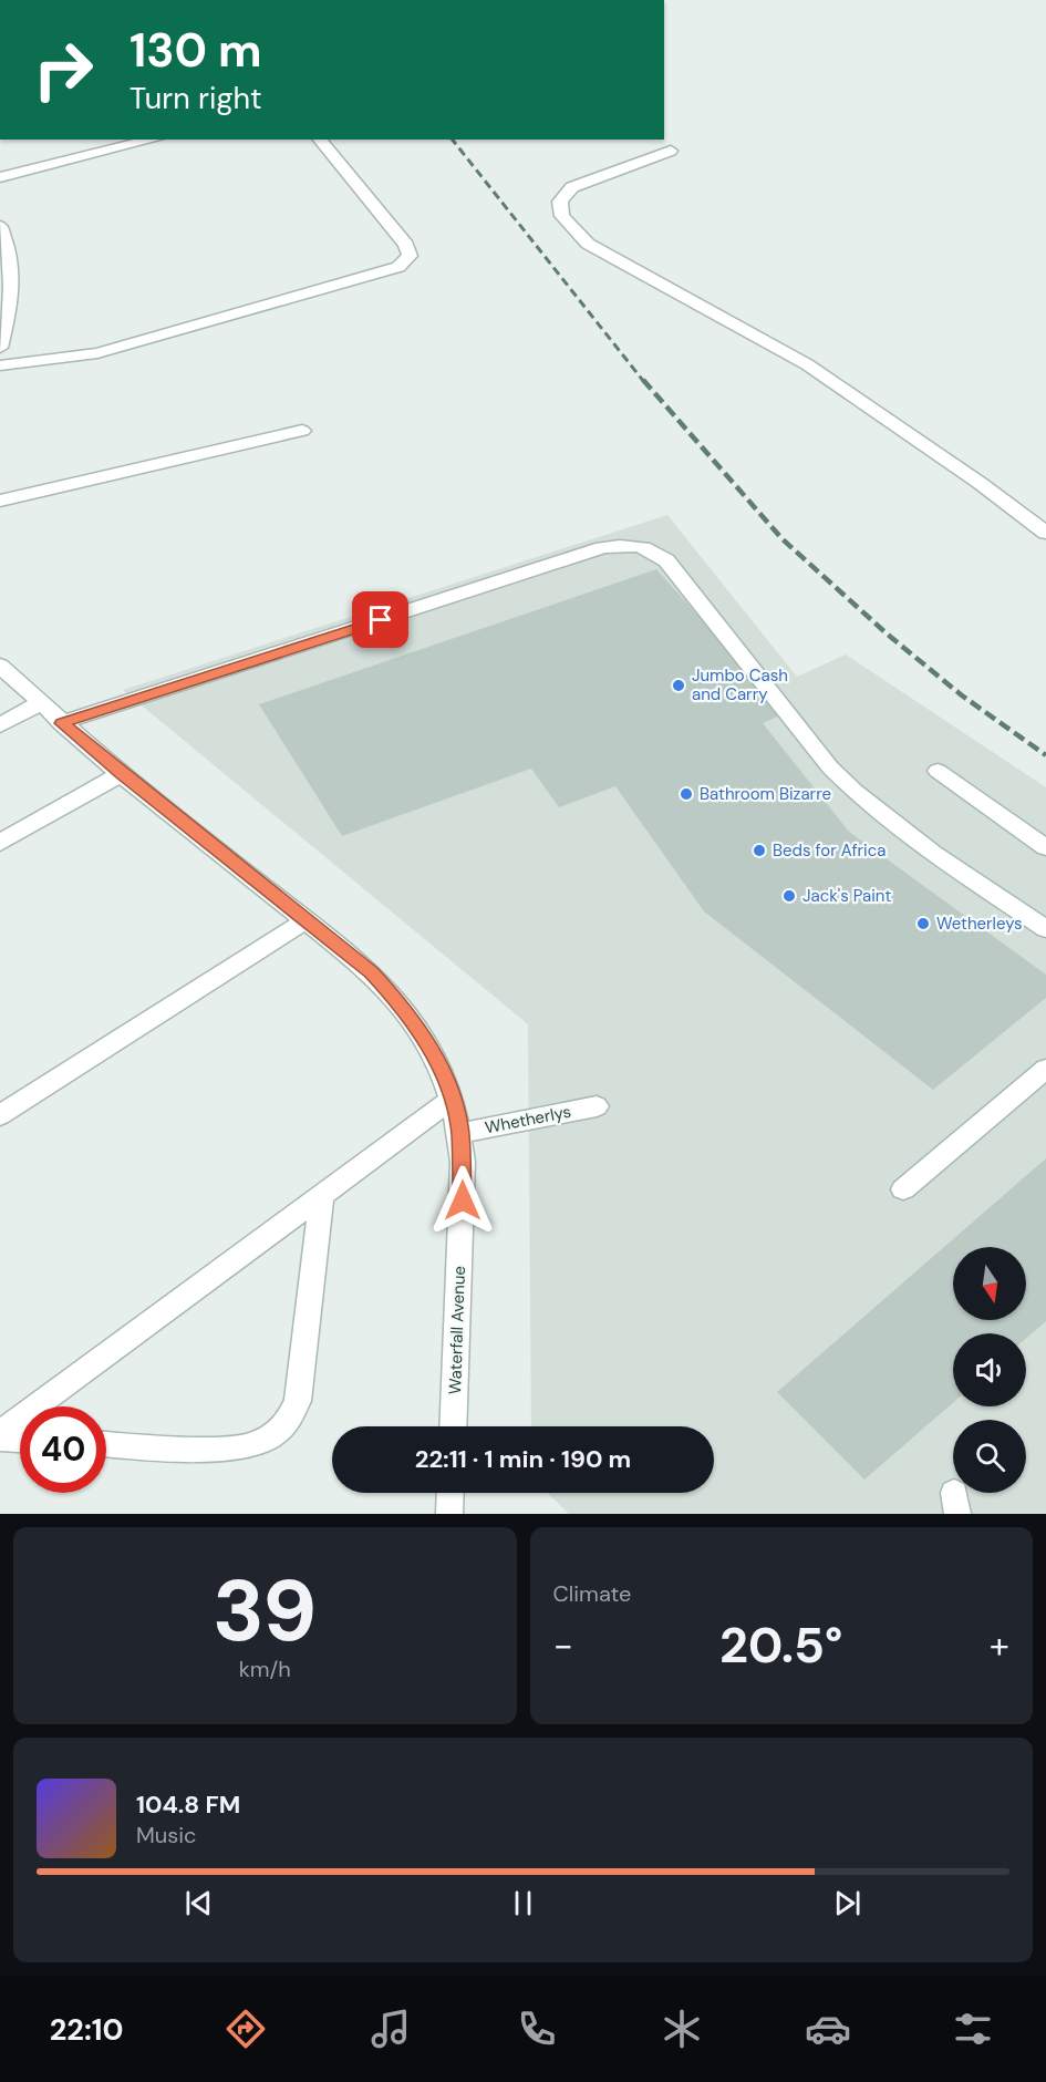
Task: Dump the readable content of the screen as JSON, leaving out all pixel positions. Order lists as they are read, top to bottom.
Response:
{
  "streets": {
    "street": ["Whetherlys", "Waterfall Avenue"]
  },
  "crossings": [
    ["Whetherlys", "Waterfall Avenue"]
  ],
  "places": [
    "Jumbo Cash and Carry",
    "Bathroom Bizarre",
    "Beds for Africa",
    "Jack's Paint",
    "Wetherleys"
  ],
  "north": "bottom",
  "page": {
    "turn": ["130 m", "Turn right"],
    "limit": "40",
    "trip": "22:11 · 1 min · 190 m",
    "tile": [
      ["39", "km/h"],
      "Climate"
    ],
    "heat": ["−", "20.5°", "+"],
    "song": ["104.8 FM", "Music"],
    "tabs": "22:10"
  }
}
